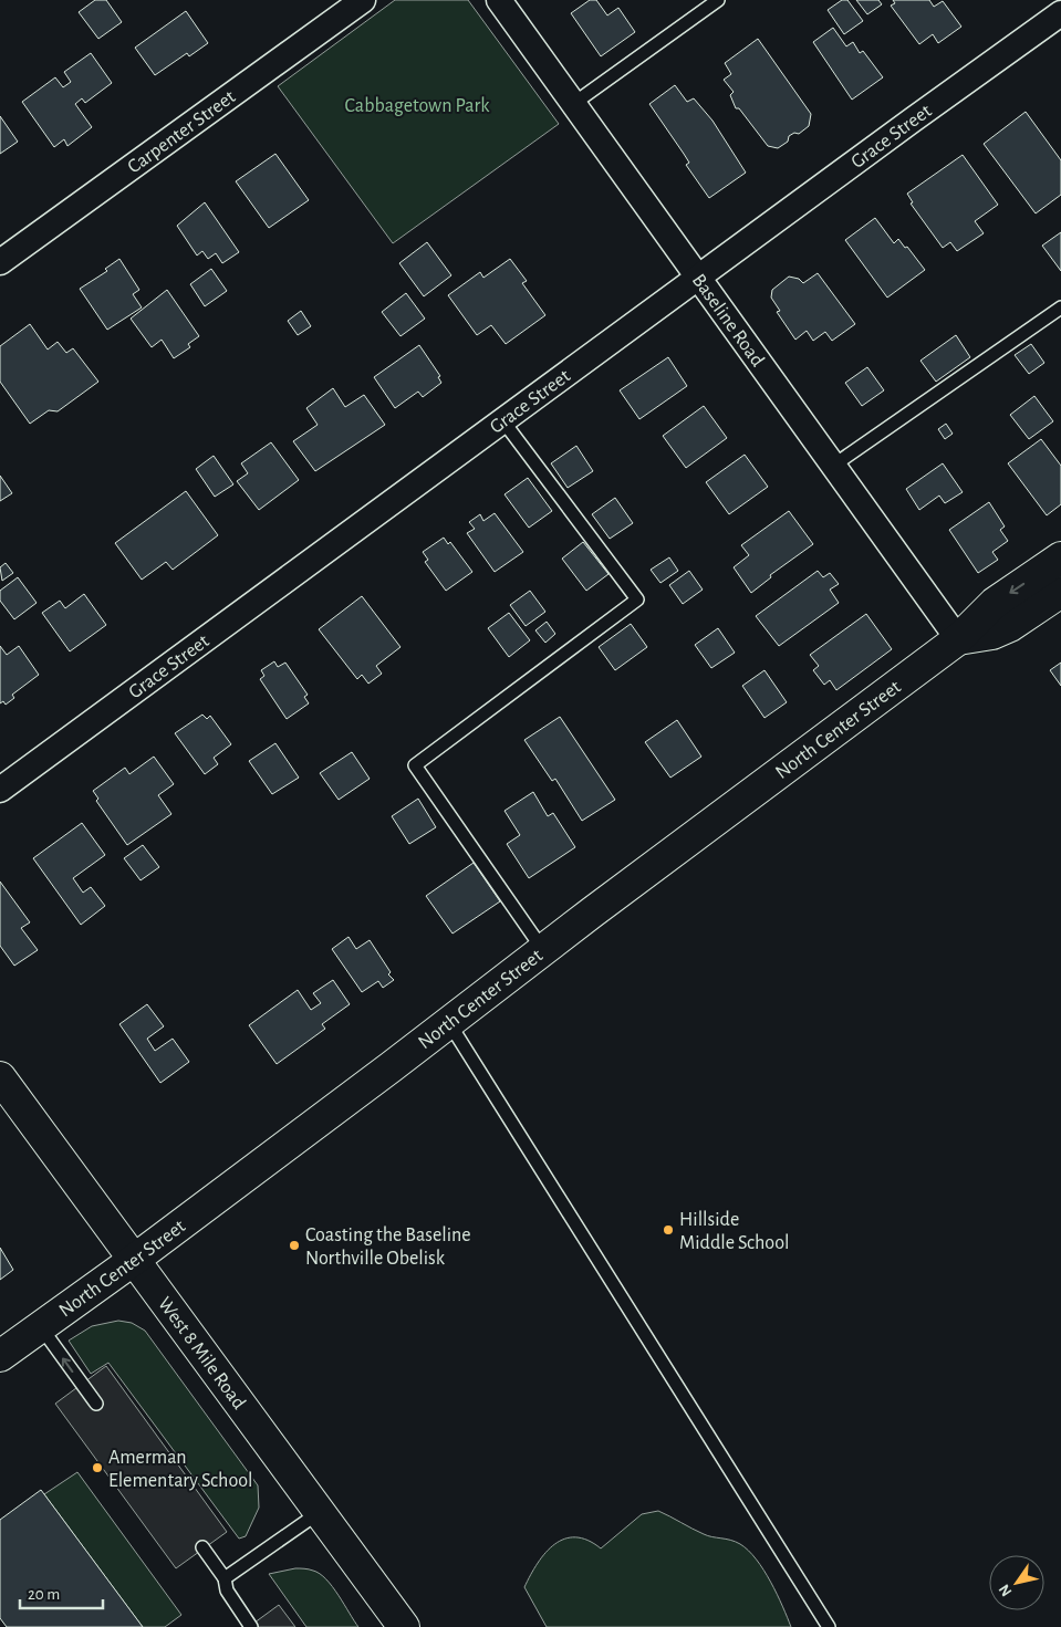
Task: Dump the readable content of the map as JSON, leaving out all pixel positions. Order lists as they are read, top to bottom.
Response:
{
  "streets": {
    "main road": ["North Center Street", "West 8 Mile Road"],
    "street": ["Carpenter Street", "Grace Street", "Baseline Road"]
  },
  "crossings": [
    ["Grace Street", "Baseline Road"],
    ["Baseline Road", "North Center Street"],
    ["North Center Street", "West 8 Mile Road"]
  ],
  "parks": ["Cabbagetown Park"],
  "places": ["Hillside Middle School", "Coasting the Baseline Northville Obelisk", "Amerman Elementary School"],
  "scale_bar": "20 m",
  "north": "bottom left"
}
